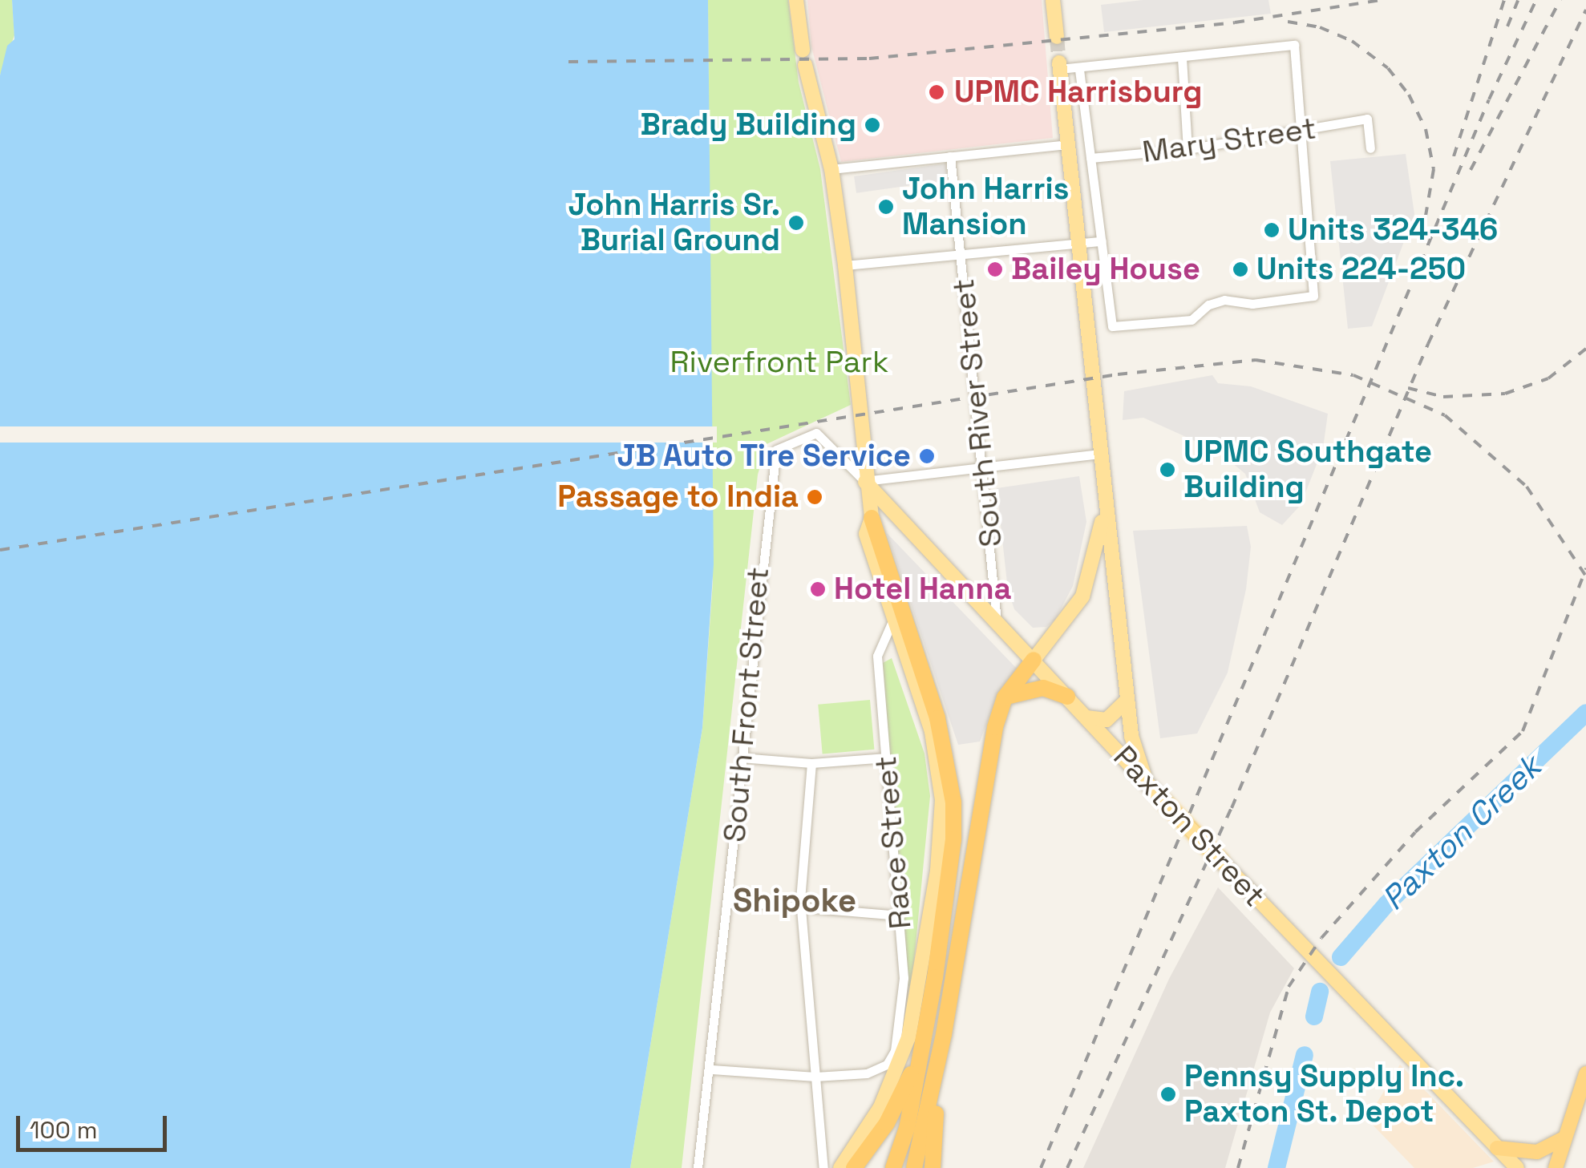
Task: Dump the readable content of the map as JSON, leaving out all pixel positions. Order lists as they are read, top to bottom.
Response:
{
  "streets": {
    "main road": ["Paxton Street"],
    "street": [
      "Mary Street",
      "South River Street",
      "South Front Street",
      "Race Street"
    ]
  },
  "crossings": [
    ["South River Street", "Paxton Street"],
    ["South Front Street", "Paxton Street"]
  ],
  "districts": ["Shipoke"],
  "water": ["Paxton Creek"],
  "parks": ["Riverfront Park"],
  "places": [
    "UPMC Harrisburg",
    "Brady Building",
    "John Harris Mansion",
    "John Harris Sr. Burial Ground",
    "Units 324-346",
    "Bailey House",
    "Units 224-250",
    "JB Auto Tire Service",
    "UPMC Southgate Building",
    "Passage to India",
    "Hotel Hanna",
    "Pennsy Supply Inc. Paxton St. Depot"
  ],
  "scale_bar": "100 m"
}
